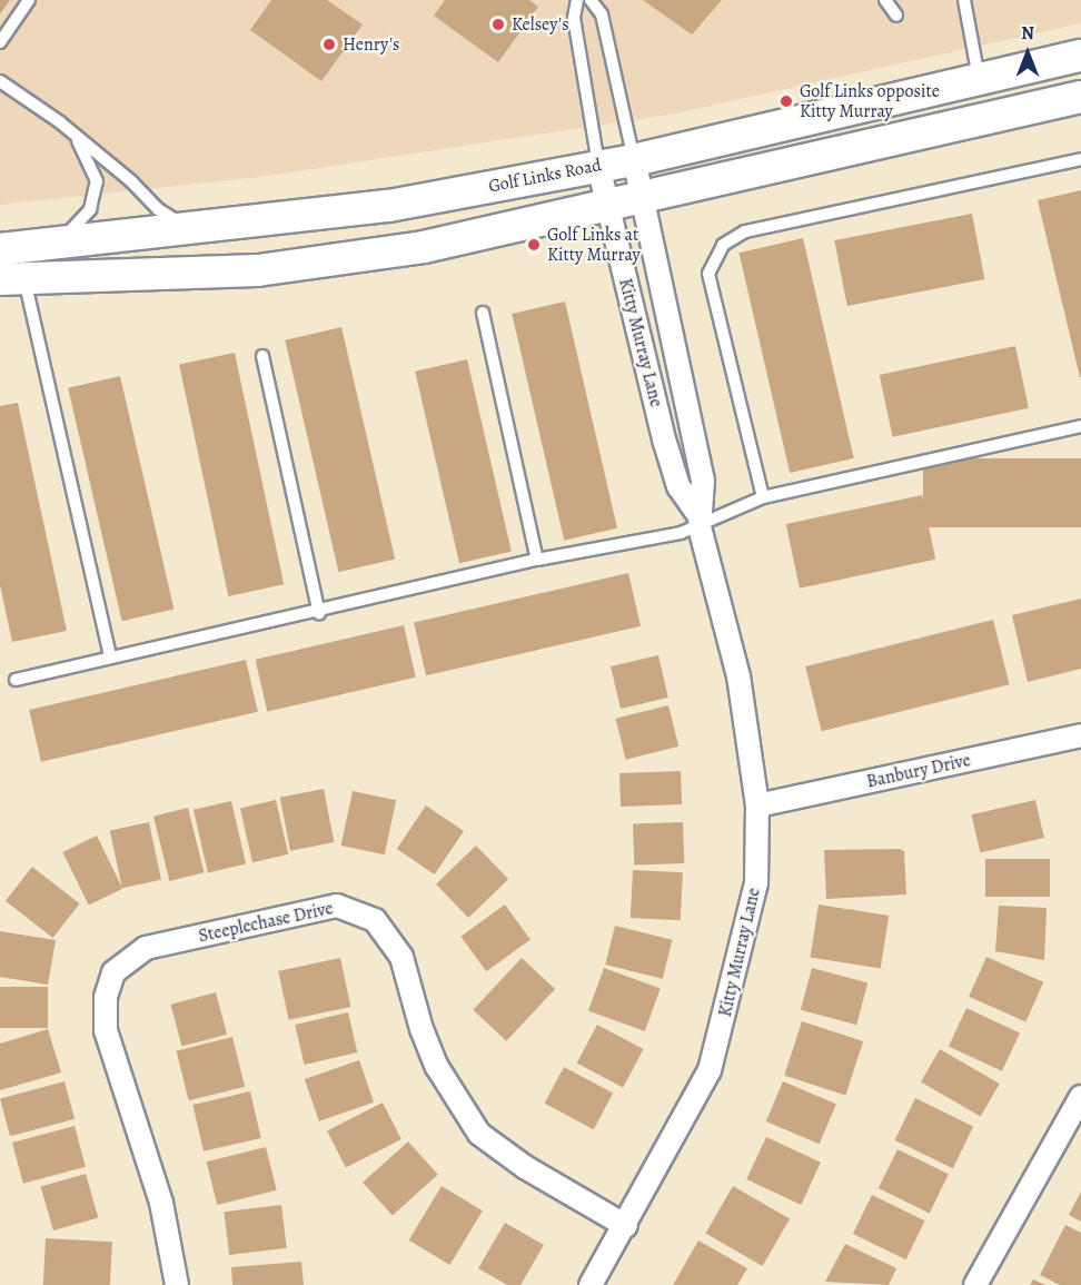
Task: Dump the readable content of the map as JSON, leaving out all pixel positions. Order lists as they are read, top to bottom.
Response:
{
  "streets": {
    "main road": ["Golf Links Road"],
    "street": ["Kitty Murray Lane", "Banbury Drive", "Steeplechase Drive"]
  },
  "crossings": [
    ["Golf Links Road", "Kitty Murray Lane"],
    ["Kitty Murray Lane", "Banbury Drive"],
    ["Kitty Murray Lane", "Steeplechase Drive"]
  ],
  "places": [
    "Kelsey's",
    "Henry's",
    "Golf Links opposite Kitty Murray",
    "Golf Links at Kitty Murray"
  ],
  "north": "top"
}
